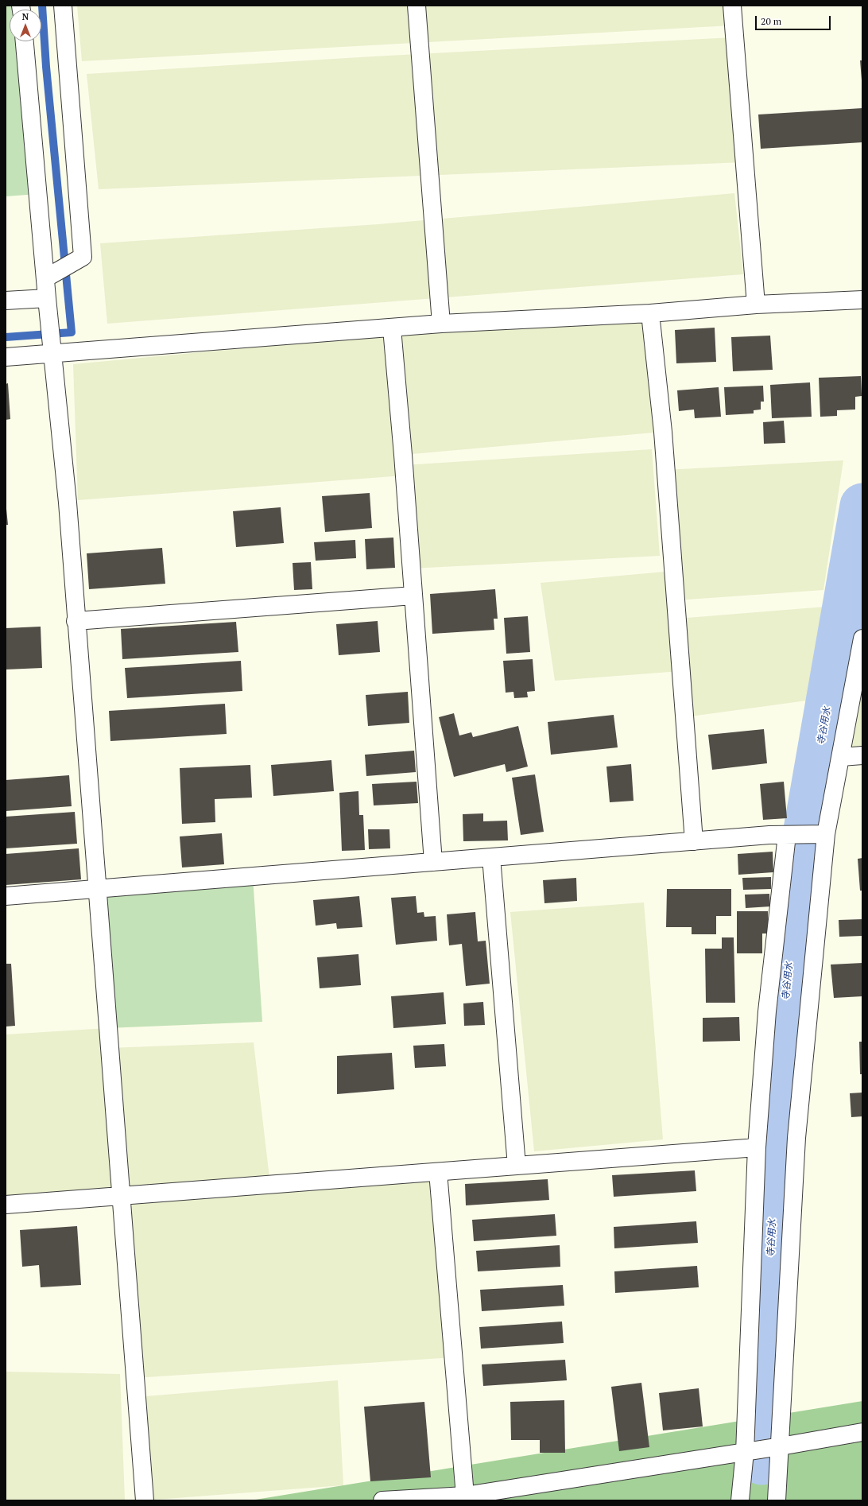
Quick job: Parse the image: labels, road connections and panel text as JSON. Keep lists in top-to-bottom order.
{
  "water": ["寺谷用水"],
  "scale_bar": "20 m",
  "north": "top"
}
